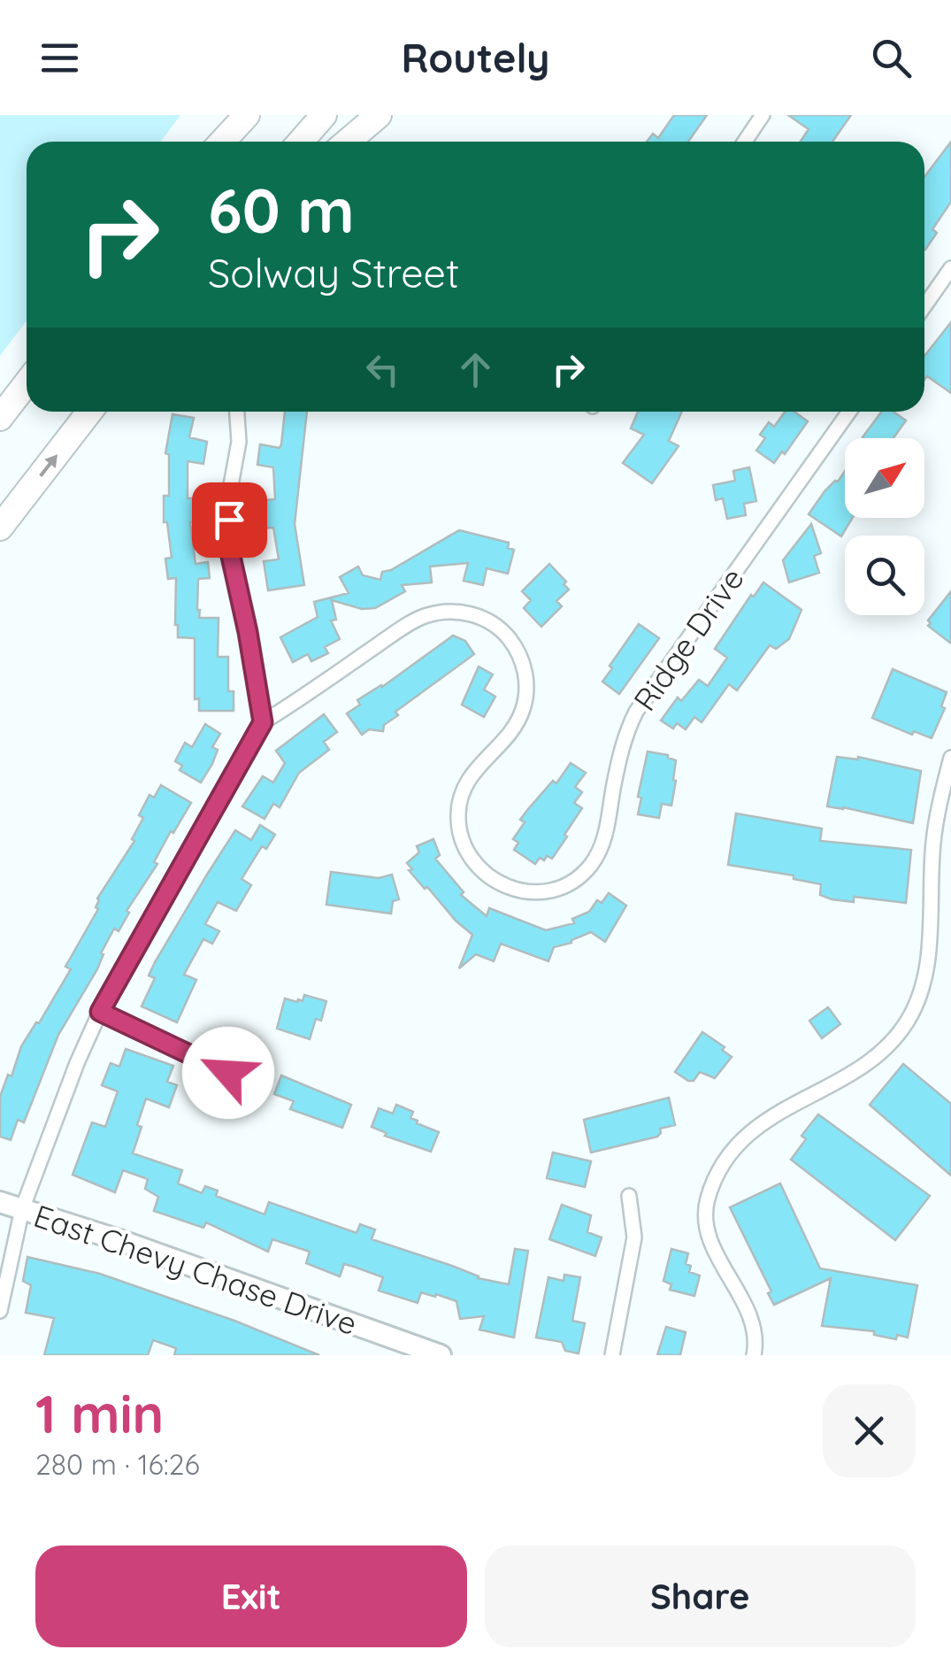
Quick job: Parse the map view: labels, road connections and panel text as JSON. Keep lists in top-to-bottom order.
{
  "streets": {
    "main road": ["East Chevy Chase Drive"],
    "street": ["Ridge Drive"]
  },
  "north": "top right",
  "page": {
    "header": "Routely",
    "turn": ["60 m", "Solway Street"],
    "heading": ["1 min", "280 m · 16:26"],
    "buttons": ["Exit", "Share"]
  }
}
